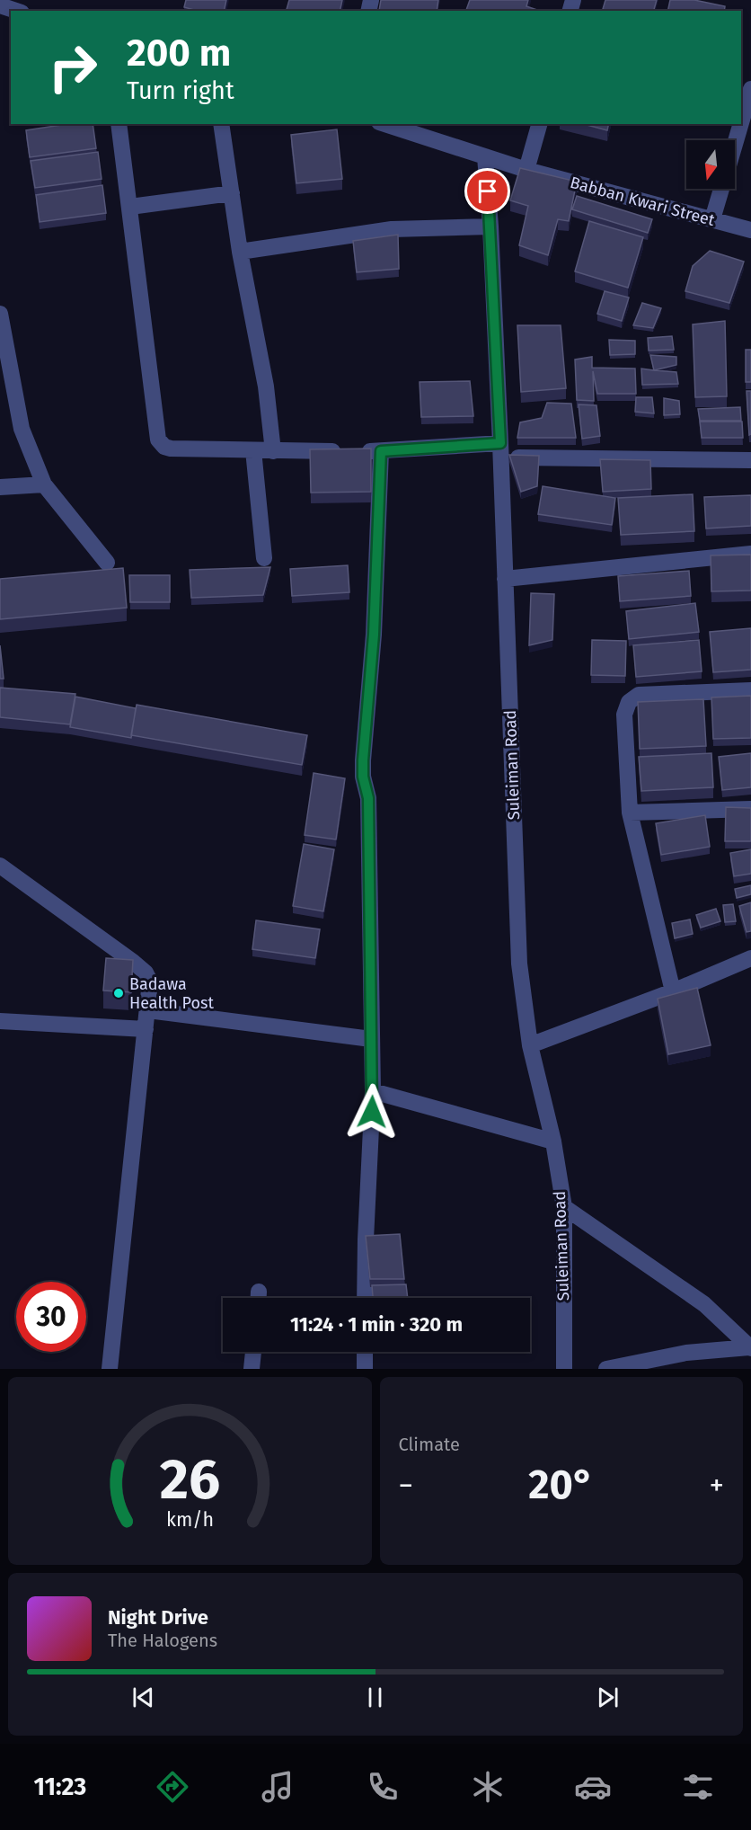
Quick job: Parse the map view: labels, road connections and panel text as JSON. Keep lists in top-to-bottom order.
{
  "streets": {
    "street": ["Babban Kwari Street", "Suleiman Road"]
  },
  "crossings": [
    ["Babban Kwari Street", "Suleiman Road"]
  ],
  "places": ["Badawa Health Post"],
  "north": "bottom",
  "page": {
    "turn": ["200 m", "Turn right"],
    "limit": "30",
    "trip": "11:24 · 1 min · 320 m",
    "tile": "Climate",
    "heat": ["−", "20°", "+"],
    "song": ["Night Drive", "The Halogens"],
    "tabs": "11:23",
    "gauge": ["26", "km/h"]
  }
}
